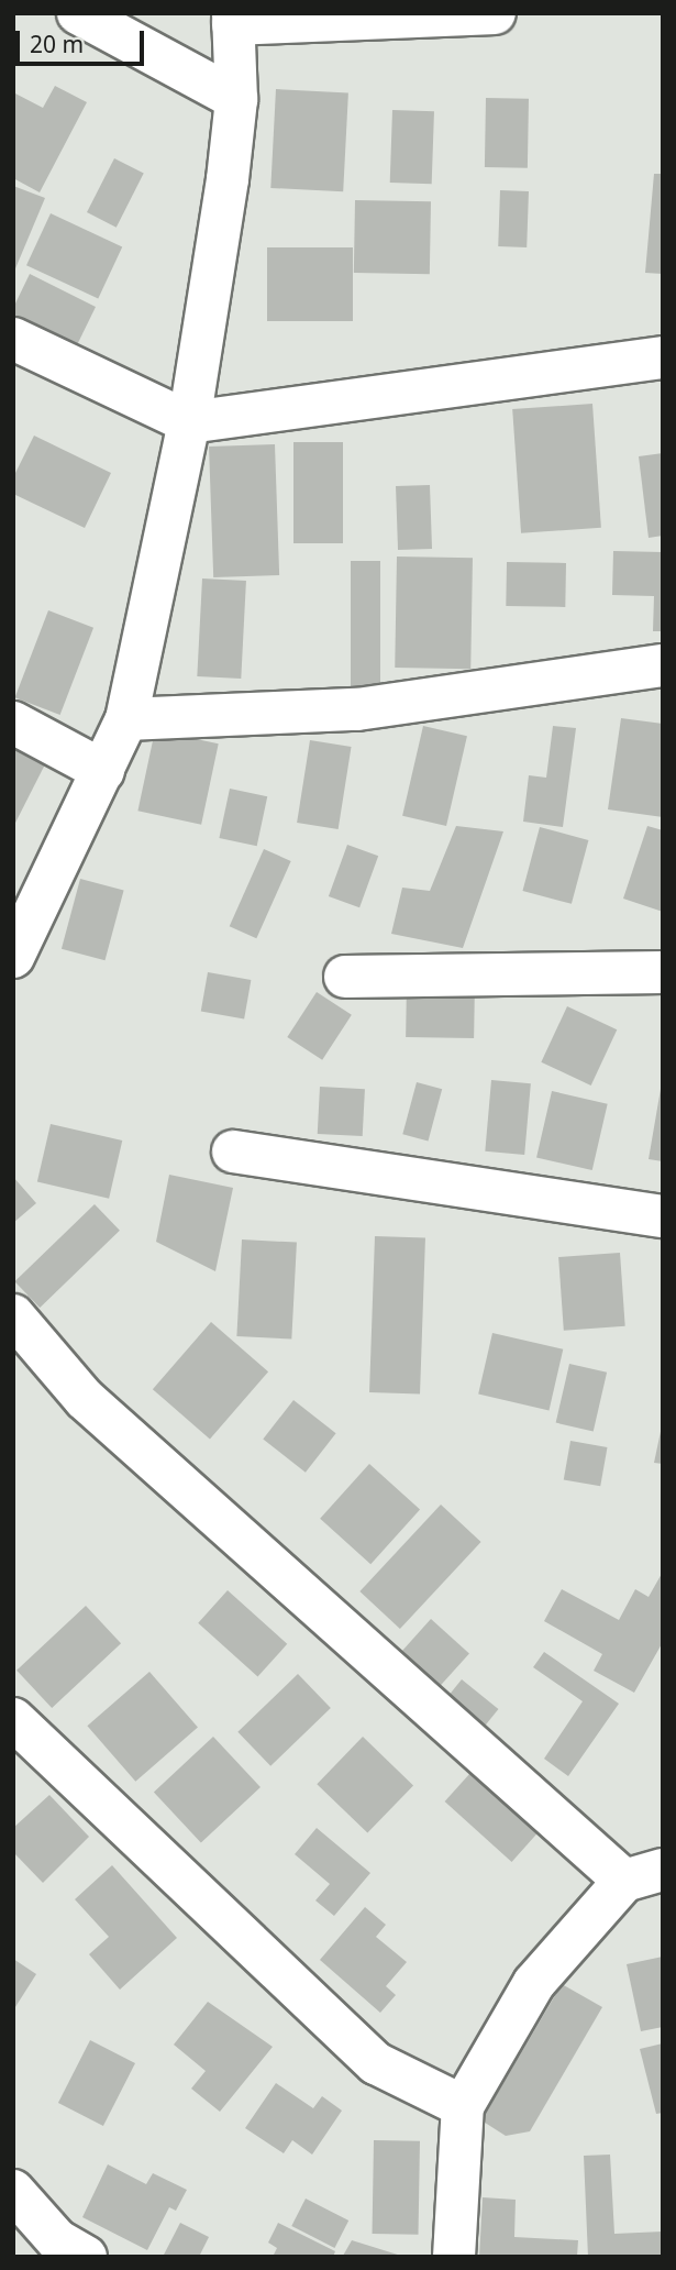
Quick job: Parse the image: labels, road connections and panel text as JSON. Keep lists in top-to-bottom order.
{
  "scale_bar": "20 m"
}
